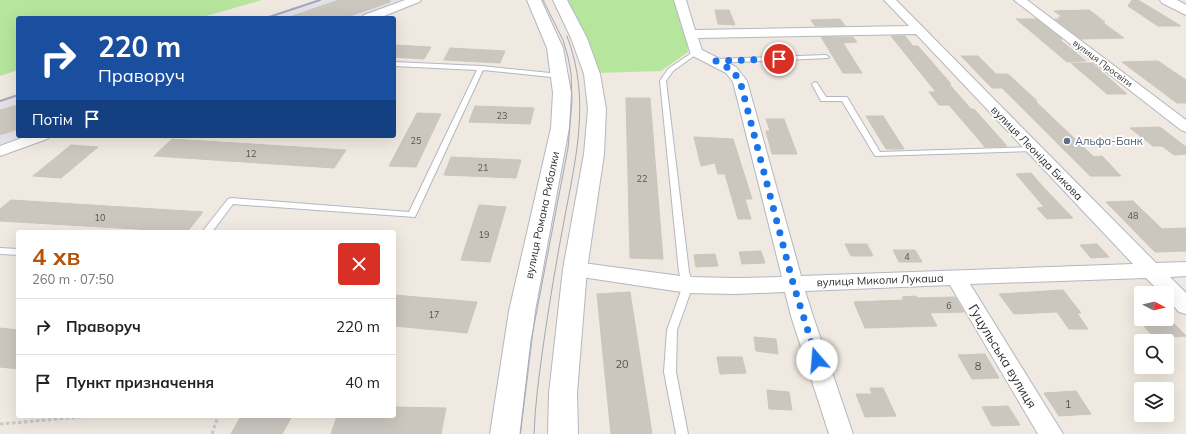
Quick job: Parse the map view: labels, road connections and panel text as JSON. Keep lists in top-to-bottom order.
{
  "streets": {
    "main road": ["вулиця Романа Рибалки"],
    "street": [
      "вулиця Просвіти",
      "вулиця Леоніда Бикова",
      "вулиця Миколи Лукаша",
      "Гуцульська вулиця"
    ]
  },
  "crossings": [
    ["вулиця Леоніда Бикова", "вулиця Миколи Лукаша"],
    ["вулиця Миколи Лукаша", "Гуцульська вулиця"]
  ],
  "places": ["Альфа-Банк"],
  "house_numbers": [
    "23",
    "25",
    "12",
    "21",
    "22",
    "48",
    "10",
    "19",
    "4",
    "6",
    "17",
    "20",
    "8",
    "1"
  ],
  "north": "right",
  "page": {
    "turn": ["220 m", "Праворуч"],
    "then": "Потім",
    "heading": ["4 хв", "260 m · 07:50"],
    "list": [
      {
        "name": "Праворуч",
        "value": "220 m"
      },
      {
        "name": "Пункт призначення",
        "value": "40 m"
      }
    ]
  }
}
